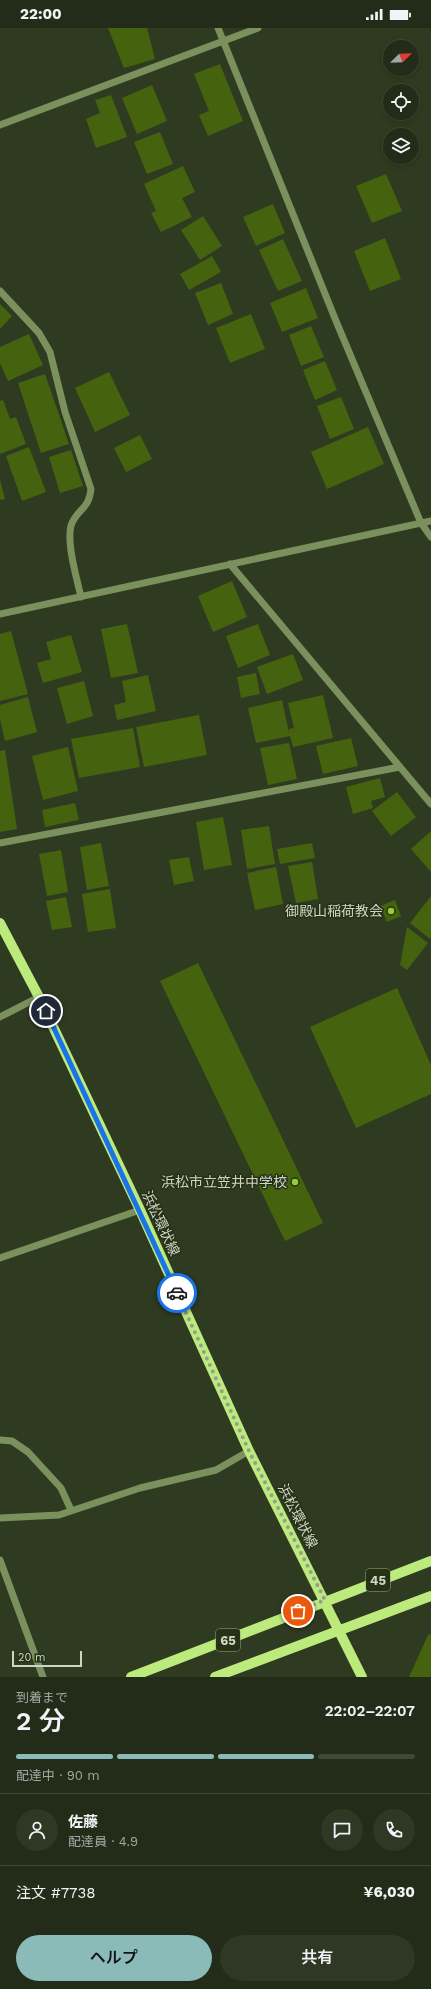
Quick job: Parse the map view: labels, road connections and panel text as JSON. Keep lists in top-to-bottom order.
{
  "streets": {
    "main road": ["浜松環状線", "45", "65"]
  },
  "crossings": [
    ["浜松環状線", "45"],
    ["浜松環状線", "65"],
    ["45", "65"]
  ],
  "places": ["御殿山稲荷教会", "浜松市立笠井中学校"],
  "scale_bar": "20 m",
  "north": "top right",
  "page": {
    "status": "22:00",
    "scale": "20 m",
    "heading": ["2 分", "到着まで", "22:02–22:07"],
    "panel": [
      "佐藤",
      "配達員 · 4.9",
      "注文 #7738",
      "¥6,030"
    ],
    "bar": "配達中 · 90 m",
    "buttons": ["ヘルプ", "共有"]
  }
}
